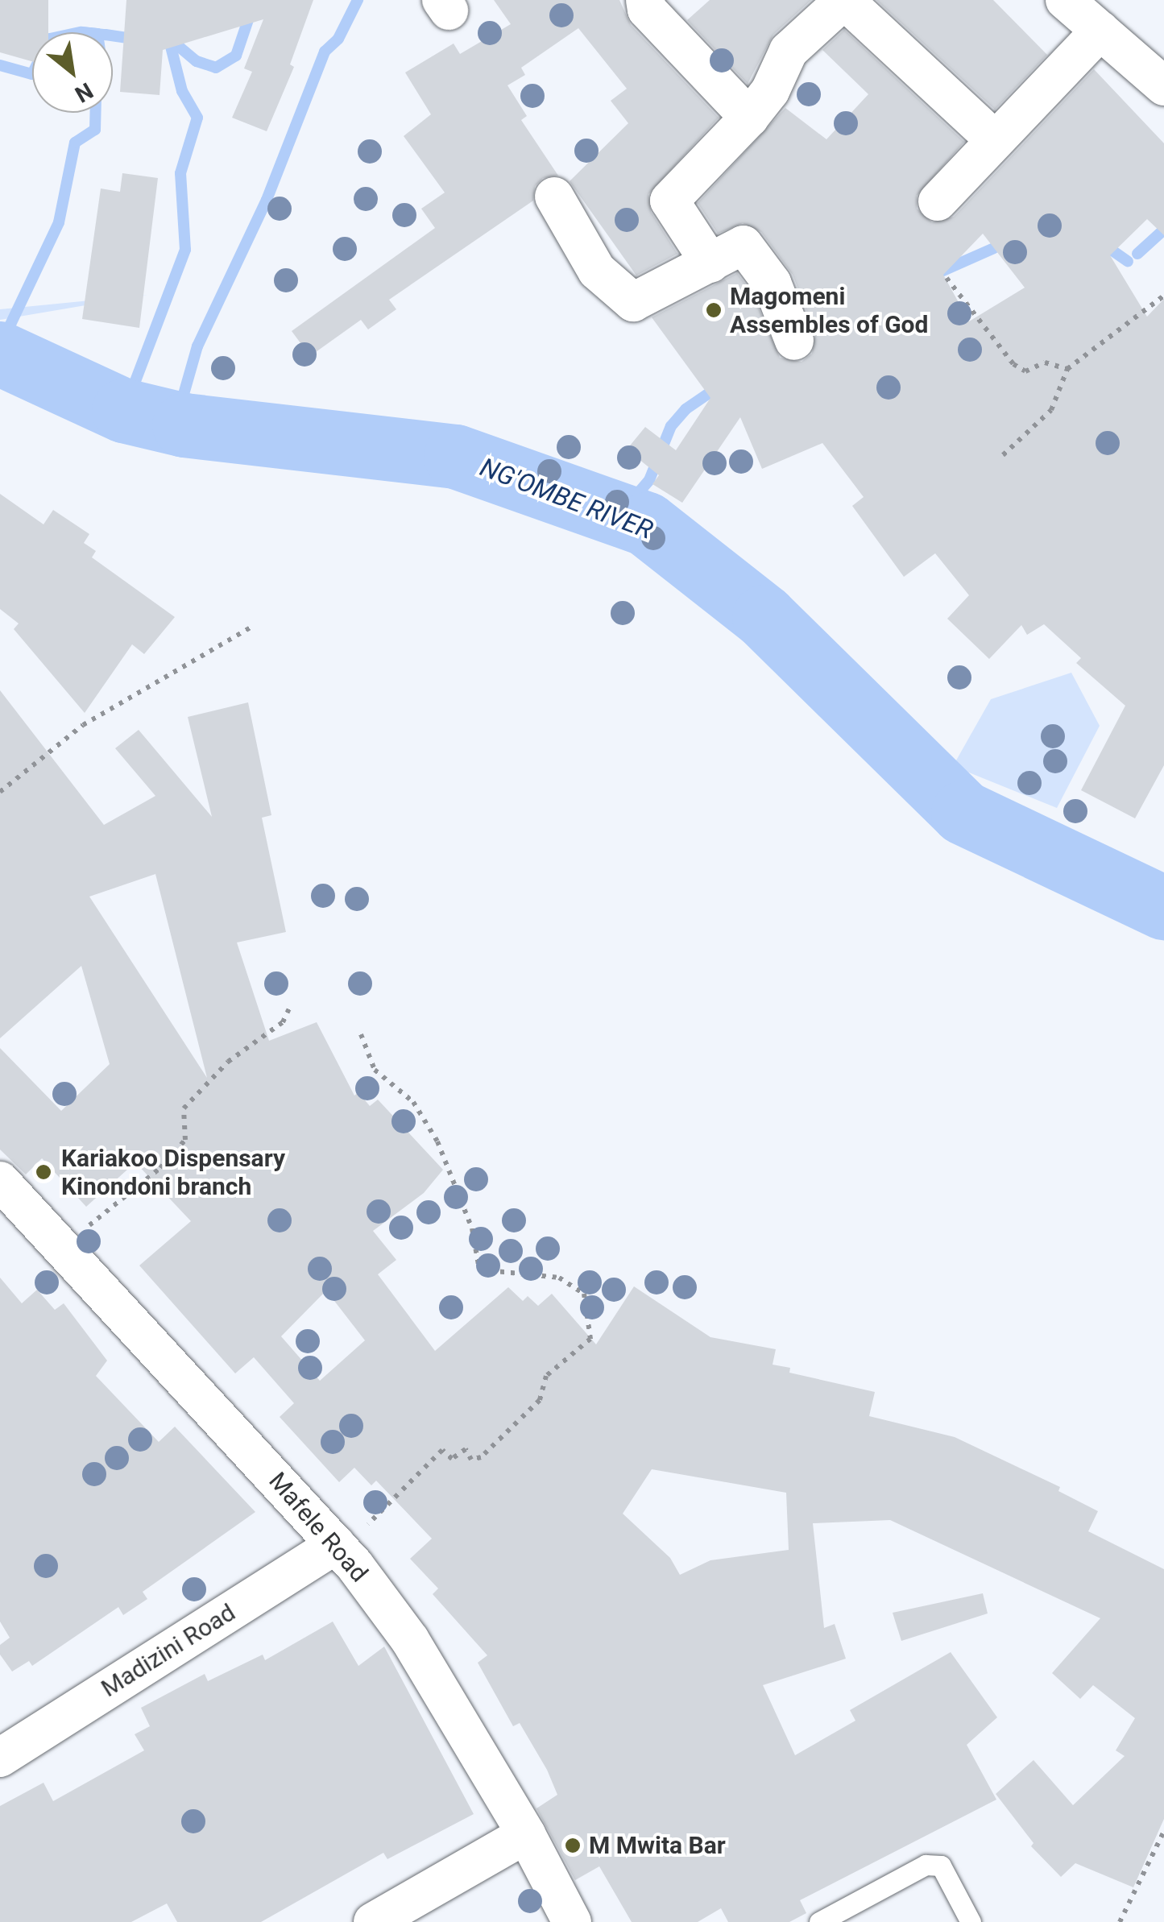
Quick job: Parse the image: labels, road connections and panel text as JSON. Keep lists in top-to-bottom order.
{
  "streets": {
    "street": ["Mafele Road", "Madizini Road"]
  },
  "crossings": [
    ["Mafele Road", "Madizini Road"]
  ],
  "water": ["NG'OMBE RIVER"],
  "places": ["Magomeni Assembles of God", "Kariakoo Dispensary Kinondoni branch", "M Mwita Bar"],
  "north": "bottom right"
}
